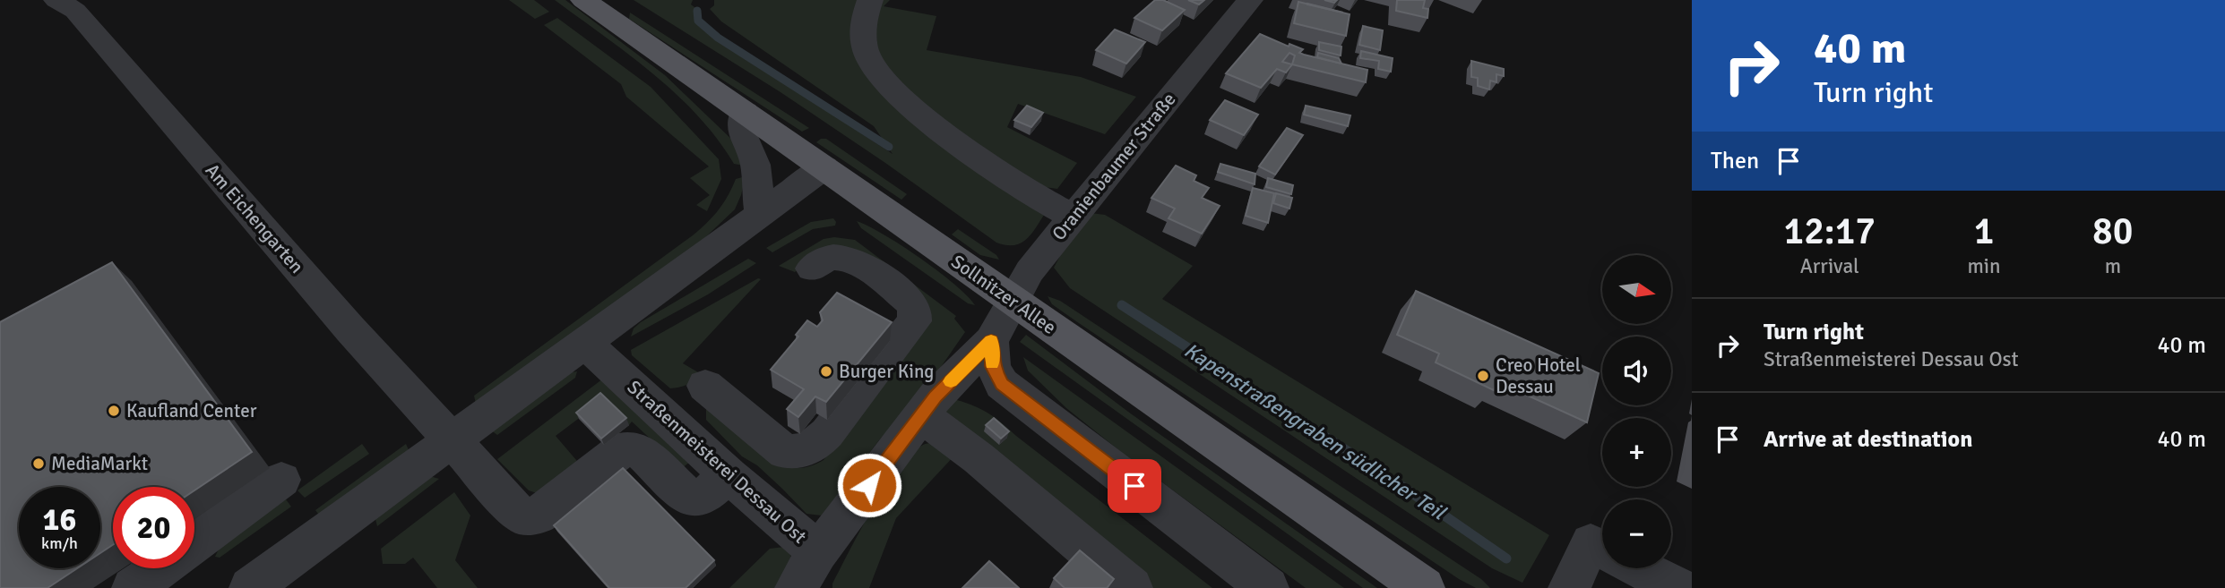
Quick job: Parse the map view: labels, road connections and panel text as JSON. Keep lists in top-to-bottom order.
{
  "streets": {
    "main road": ["Sollnitzer Allee"],
    "street": ["Oranienbaumer Straße", "Am Eichengarten", "Straßenmeisterei Dessau Ost"]
  },
  "crossings": [
    ["Oranienbaumer Straße", "Sollnitzer Allee"],
    ["Am Eichengarten", "Straßenmeisterei Dessau Ost"]
  ],
  "water": ["Kapenstraßengraben südlicher Teil"],
  "places": [
    "Burger King",
    "Creo Hotel Dessau",
    "Kaufland Center",
    "MediaMarkt"
  ],
  "north": "right",
  "page": {
    "turn": ["40 m", "Turn right"],
    "then": "Then",
    "eta": [
      "12:17",
      "Arrival",
      "1",
      "min",
      "80",
      "m"
    ],
    "map_buttons": ["+", "−"],
    "list": [
      {
        "name": "Turn right",
        "note": "Straßenmeisterei Dessau Ost",
        "value": "40 m"
      },
      {
        "name": "Arrive at destination",
        "value": "40 m"
      }
    ],
    "speed": "16 km/h",
    "limit": "20"
  }
}
